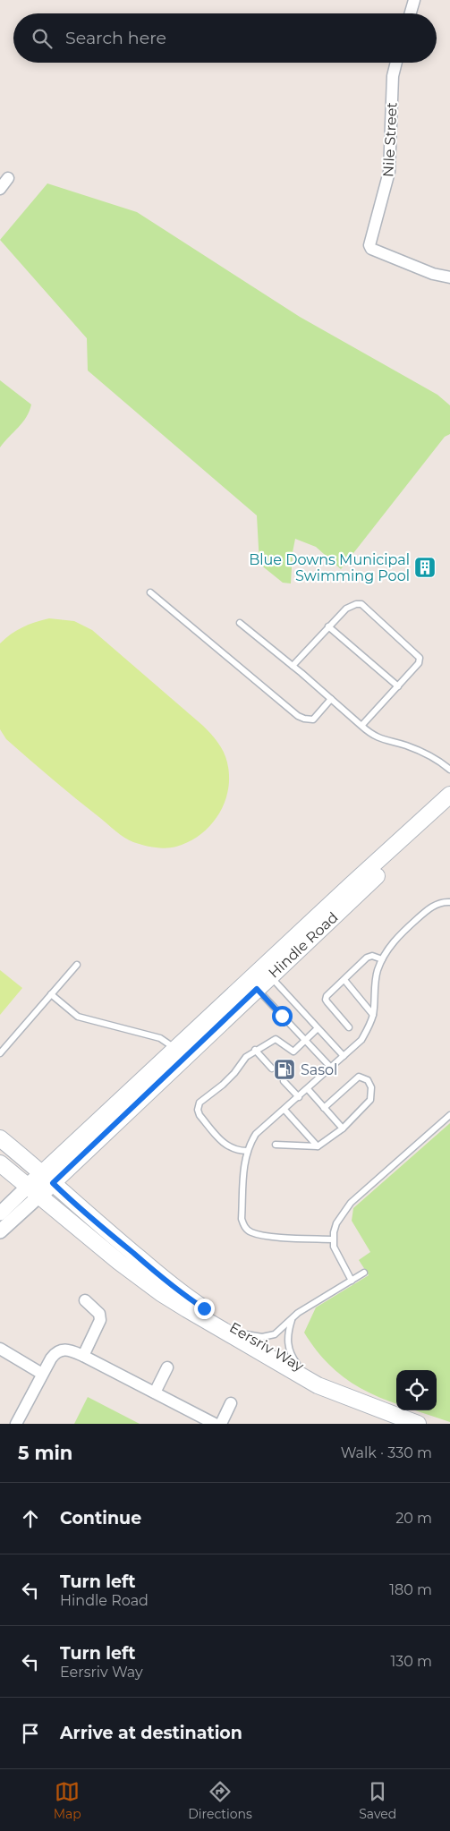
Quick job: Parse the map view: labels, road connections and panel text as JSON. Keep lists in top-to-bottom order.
{
  "streets": {
    "main road": ["Hindle Road", "Eersriv Way"],
    "street": ["Nile Street"]
  },
  "crossings": [
    ["Hindle Road", "Eersriv Way"]
  ],
  "places": {
    "building": ["Blue Downs Municipal Swimming Pool"],
    "fuel station": ["Sasol"]
  },
  "page": {
    "search": "Search here",
    "heading": ["5 min", "Walk · 330 m"],
    "list": [
      ["Continue", "20 m"],
      ["Turn left", "Hindle Road", "180 m"],
      ["Turn left", "Eersriv Way", "130 m"],
      "Arrive at destination"
    ],
    "nav": ["Map", "Directions", "Saved"]
  }
}
